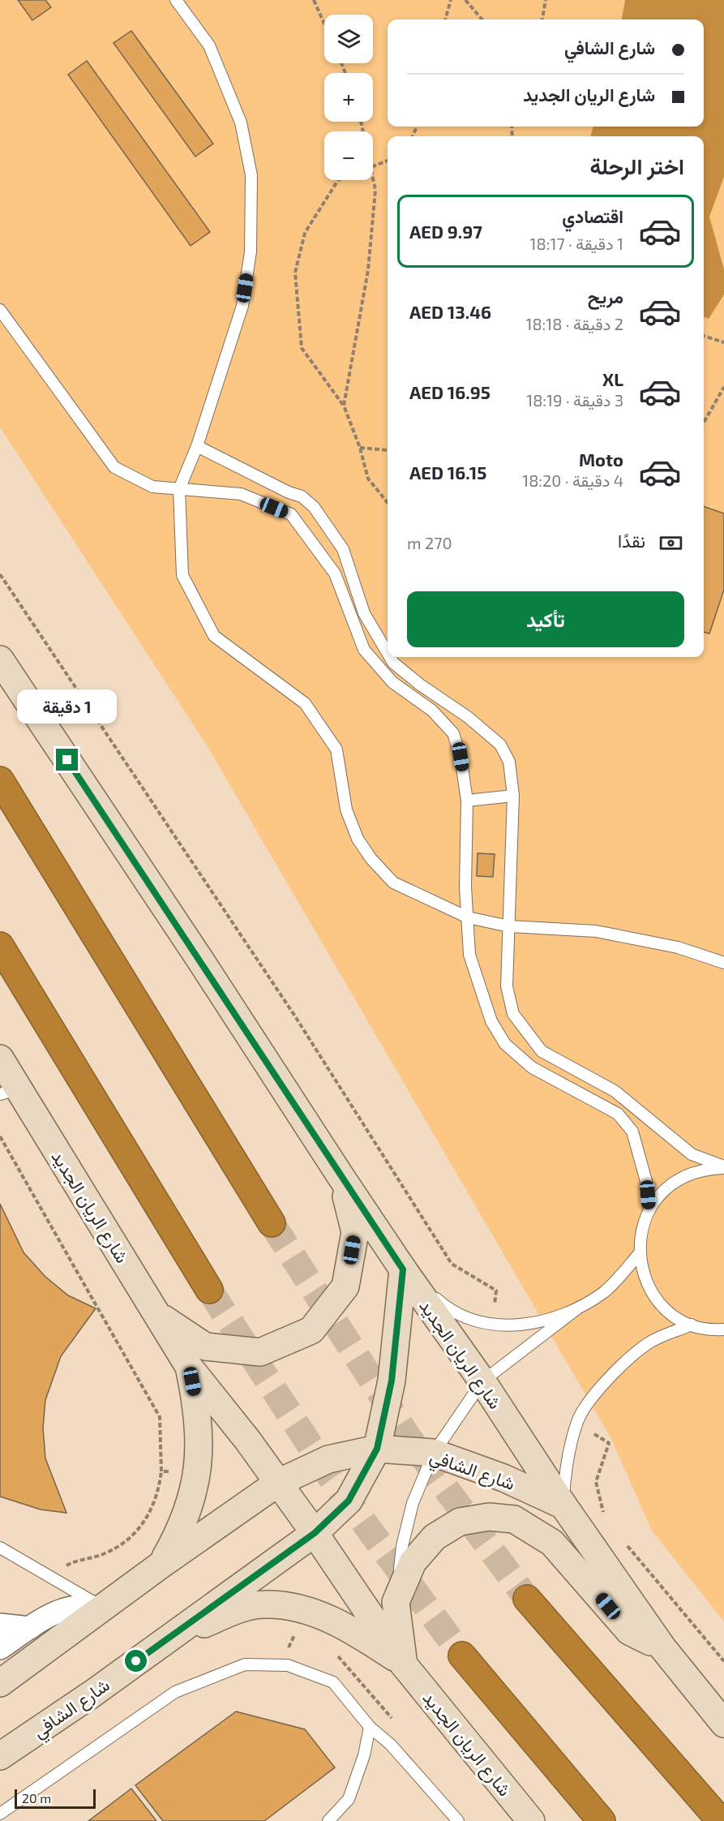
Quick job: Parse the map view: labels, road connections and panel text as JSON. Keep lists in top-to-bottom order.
{
  "streets": {
    "main road": ["شارع الريان الجديد", "شارع الشافي"]
  },
  "crossings": [
    ["شارع الريان الجديد", "شارع الشافي"]
  ],
  "scale_bar": "20 m",
  "page": {
    "map_buttons": ["+", "−"],
    "banner": ["شارع الشافي", "شارع الريان الجديد"],
    "heading": "اختر الرحلة",
    "list": [
      {
        "name": "اقتصادي",
        "note": "1 دقيقة · 18:17",
        "value": "AED 9.97"
      },
      {
        "name": "مريح",
        "note": "2 دقيقة · 18:18",
        "value": "AED 13.46"
      },
      {
        "name": "XL",
        "note": "3 دقيقة · 18:19",
        "value": "AED 16.95"
      },
      {
        "name": "Moto",
        "note": "4 دقيقة · 18:20",
        "value": "AED 16.15"
      }
    ],
    "pay": ["نقدًا", "270 m"],
    "buttons": "تأكيد",
    "bubble": "1 دقيقة",
    "scale": "20 m"
  }
}
